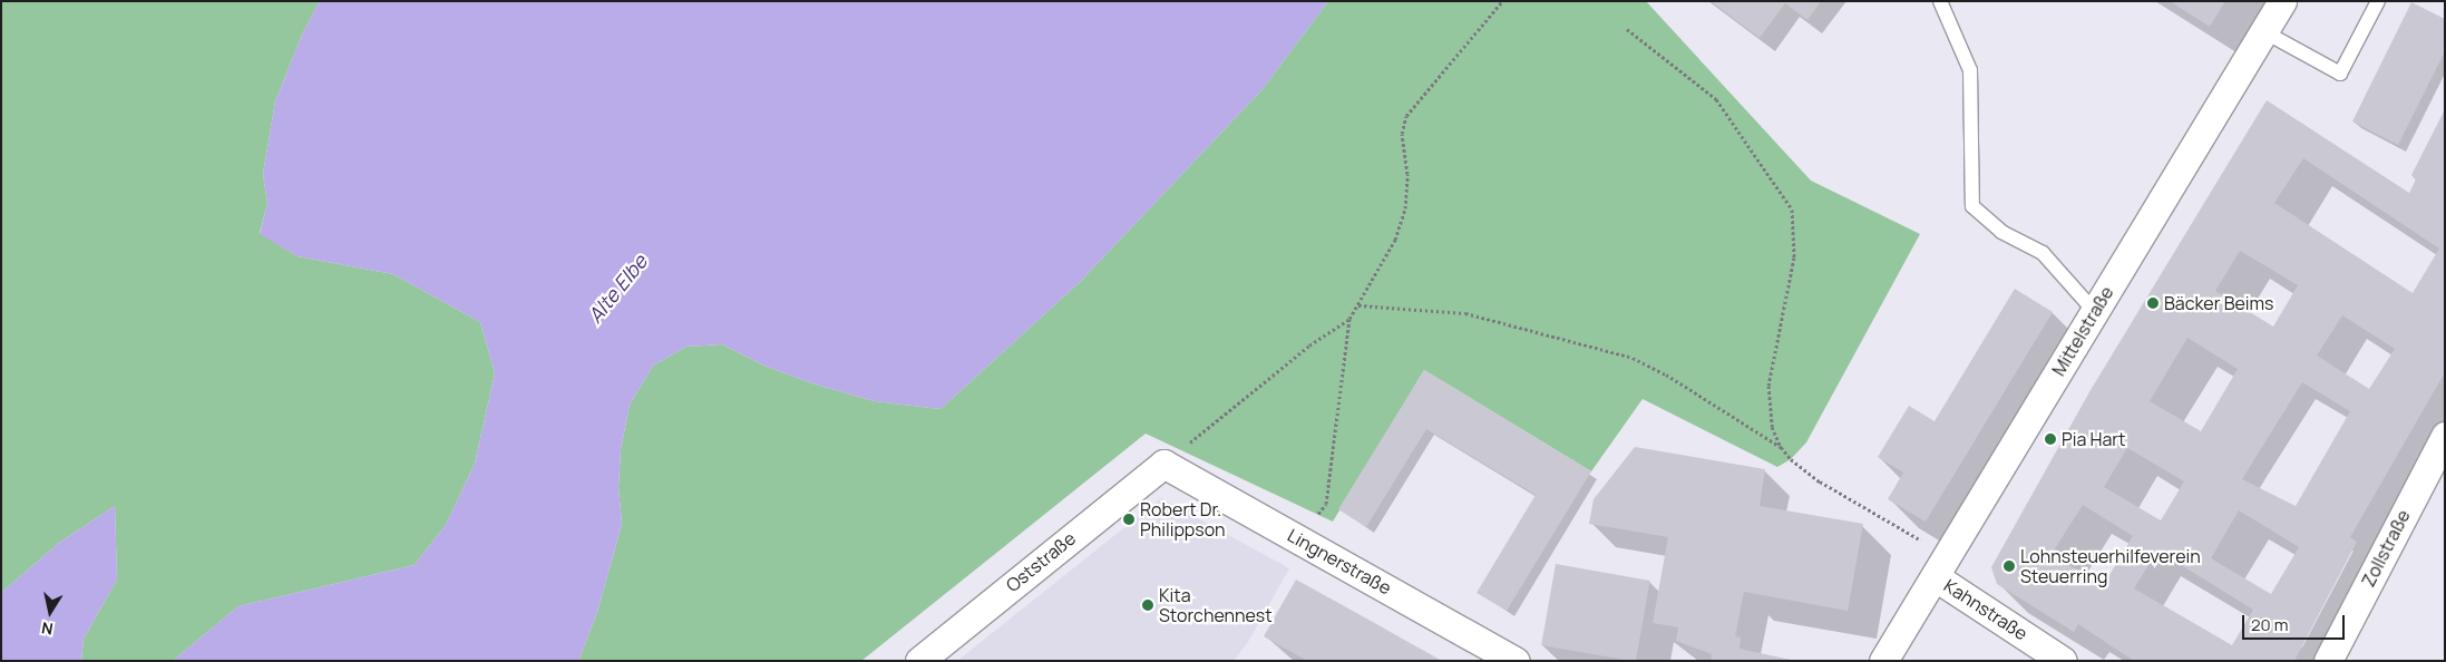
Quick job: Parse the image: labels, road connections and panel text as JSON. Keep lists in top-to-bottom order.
{
  "streets": {
    "street": [
      "Mittelstraße",
      "Zollstraße",
      "Oststraße",
      "Lingnerstraße",
      "Kahnstraße"
    ]
  },
  "crossings": [
    ["Mittelstraße", "Kahnstraße"],
    ["Oststraße", "Lingnerstraße"]
  ],
  "water": ["Alte Elbe"],
  "places": [
    "Bäcker Beims",
    "Pia Hart",
    "Robert Dr. Philippson",
    "Lohnsteuerhilfeverein Steuerring",
    "Kita Storchennest"
  ],
  "scale_bar": "20 m",
  "north": "bottom"
}
